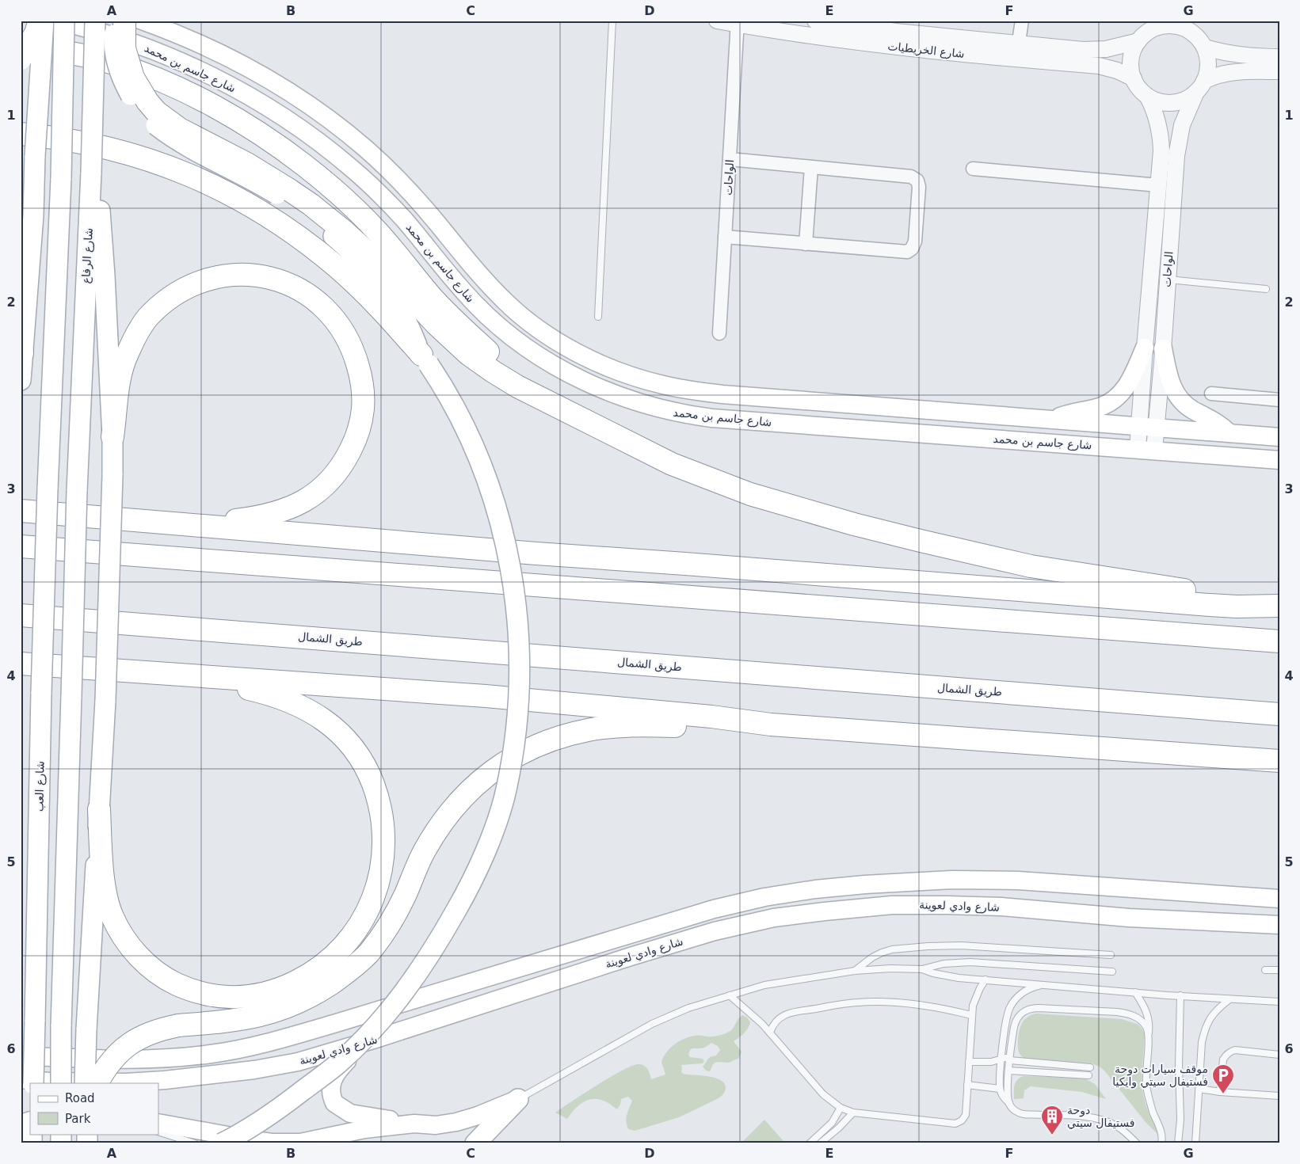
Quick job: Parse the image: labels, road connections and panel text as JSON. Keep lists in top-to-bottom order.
{
  "streets": {
    "highway": ["طريق الشمال"],
    "main road": [
      "شارع جاسم بن محمد",
      "شارع الرفاع",
      "شارع العب",
      "شارع وادي لعوينة"
    ],
    "street": ["شارع الخريطيات", "الواحات"]
  },
  "crossings": [
    ["شارع الخريطيات", "الواحات"],
    ["شارع جاسم بن محمد", "الواحات"]
  ],
  "places": {
    "parking": ["موقف سيارات دوحة فستيفال سيتي وايكيا"],
    "building": ["دوحة فستيفال سيتي"]
  },
  "legend": ["Road", "Park"],
  "grid": {
    "columns": [
      "A",
      "B",
      "C",
      "D",
      "E",
      "F",
      "G"
    ],
    "rows": [
      "1",
      "2",
      "3",
      "4",
      "5",
      "6"
    ]
  }
}
